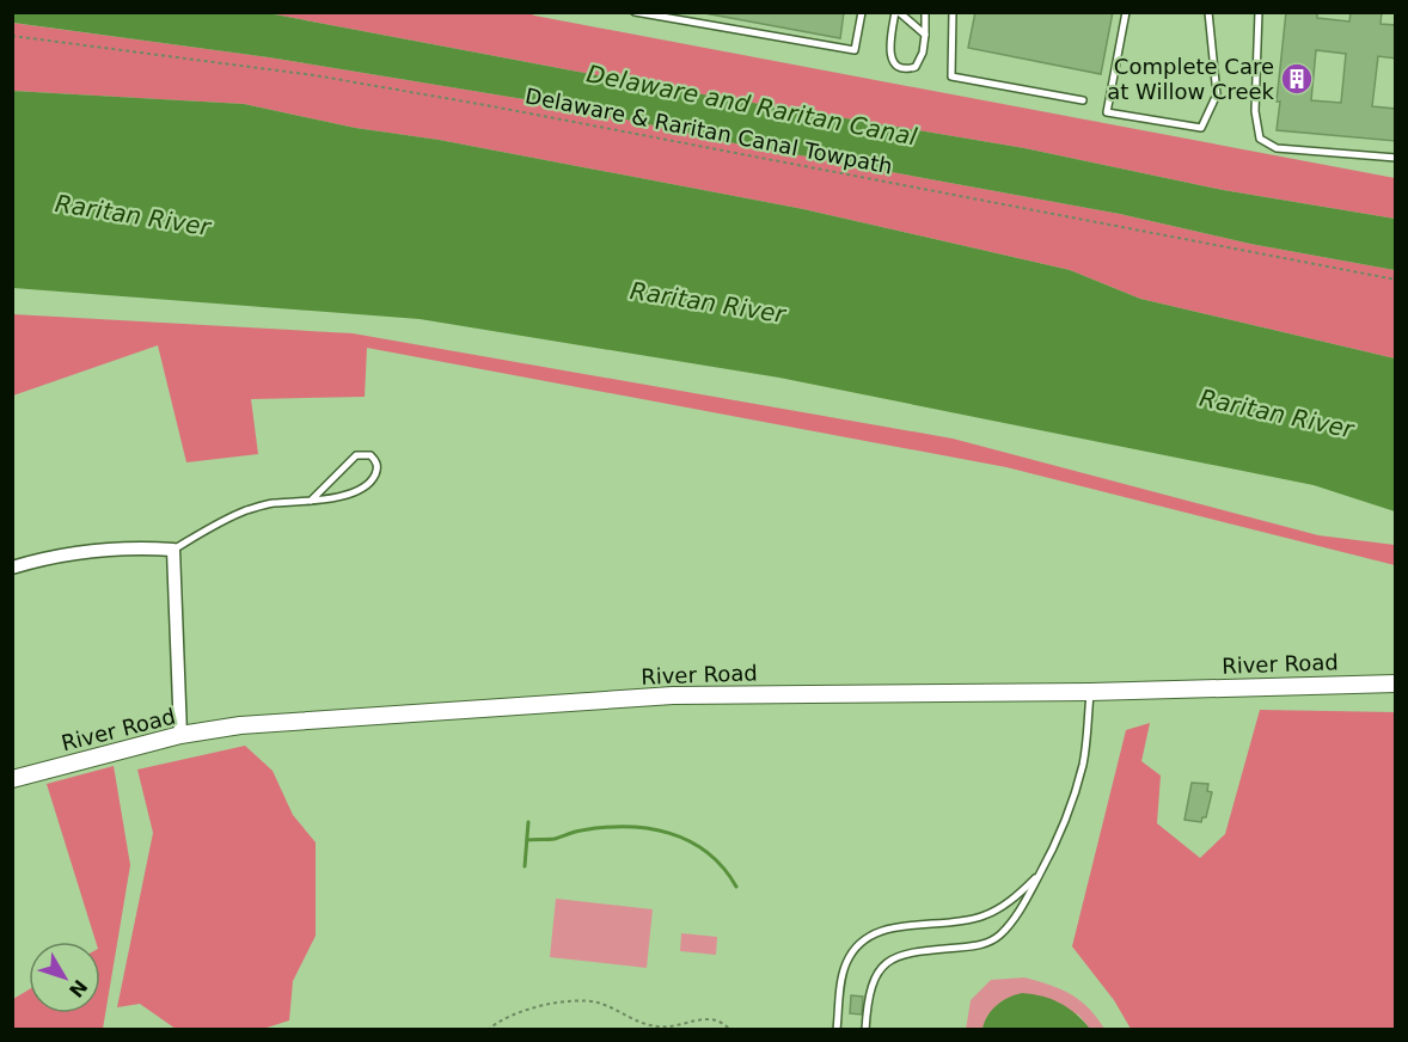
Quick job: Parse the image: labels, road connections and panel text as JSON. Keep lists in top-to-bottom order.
{
  "streets": {
    "main road": ["River Road"],
    "path": ["Delaware & Raritan Canal Towpath"]
  },
  "water": ["Delaware and Raritan Canal", "Raritan River"],
  "places": {
    "building": ["Complete Care at Willow Creek"]
  },
  "north": "bottom right"
}
